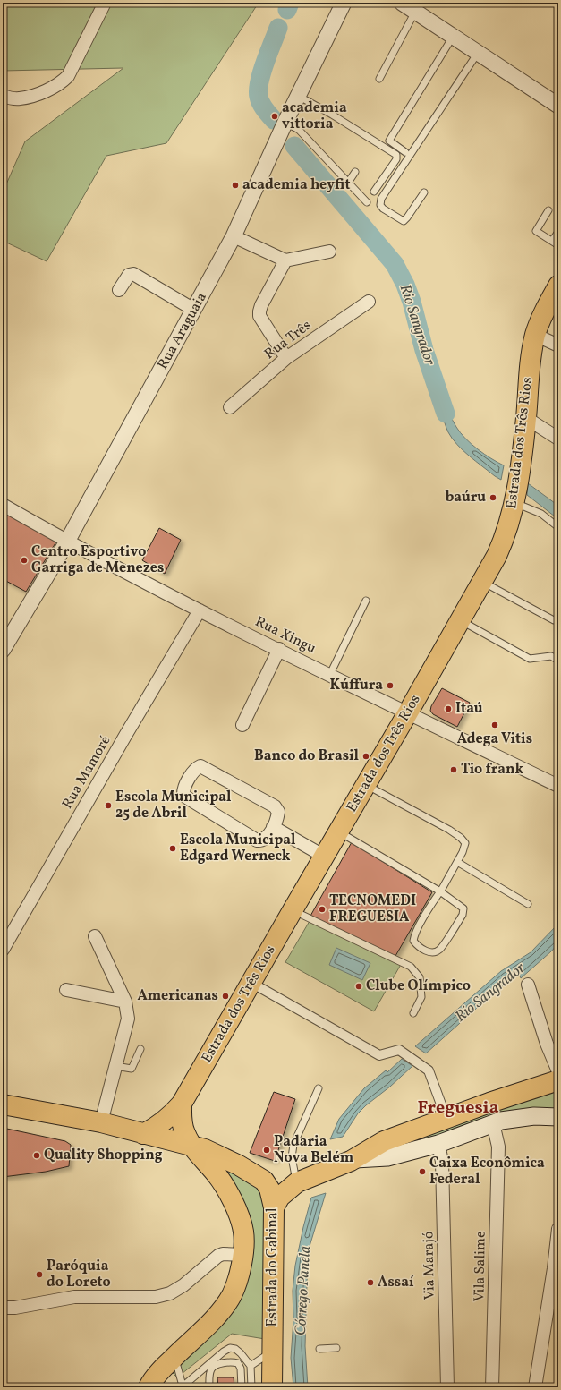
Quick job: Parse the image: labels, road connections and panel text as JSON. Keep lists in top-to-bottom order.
{
  "streets": {
    "main road": ["Estrada dos Três Rios", "Estrada do Gabinal"],
    "street": [
      "Rua Araguaia",
      "Rua Três",
      "Rua Xingu",
      "Rua Mamoré",
      "Via Marajó",
      "Vila Salime"
    ]
  },
  "crossings": [
    ["Rua Araguaia", "Rua Xingu"],
    ["Estrada dos Três Rios", "Rua Xingu"],
    ["Rua Xingu", "Rua Mamoré"]
  ],
  "districts": ["Freguesia"],
  "water": ["Rio Sangrador", "Córrego Panela"],
  "places": [
    "academia vittoria",
    "academia heyfit",
    "baúru",
    "Centro Esportivo Garriga de Menezes",
    "Kúffura",
    "Itaú",
    "Adega Vitis",
    "Banco do Brasil",
    "Tio frank",
    "Escola Municipal 25 de Abril",
    "Escola Municipal Edgard Werneck",
    "TECNOMEDI FREGUESIA",
    "Clube Olímpico",
    "Americanas",
    "Padaria Nova Belém",
    "Quality Shopping",
    "Caixa Econômica Federal",
    "Paróquia do Loreto",
    "Assaí"
  ]
}
